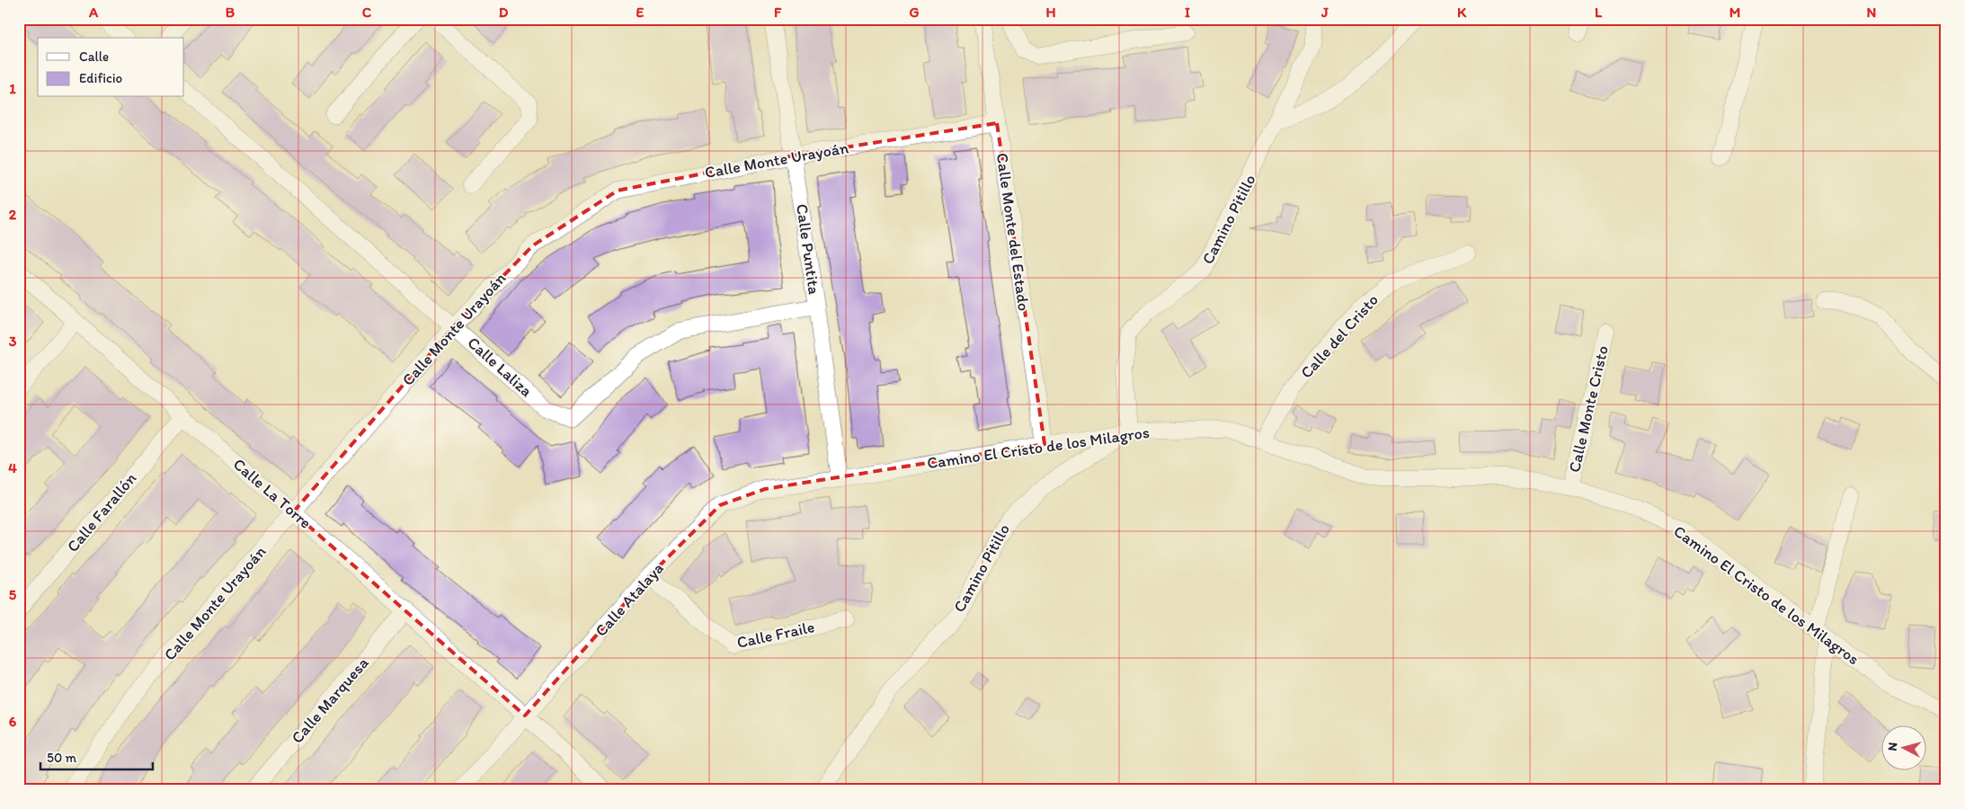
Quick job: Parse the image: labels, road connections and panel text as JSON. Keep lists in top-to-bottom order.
{
  "streets": {
    "street": [
      "Calle Monte Urayoán",
      "Camino Pitillo",
      "Calle Monte del Estado",
      "Calle Puntita",
      "Calle del Cristo",
      "Calle Laliza",
      "Calle Monte Cristo",
      "Camino El Cristo de los Milagros",
      "Calle La Torre",
      "Calle Farallón",
      "Calle Atalaya",
      "Calle Fraile",
      "Calle Marquesa"
    ]
  },
  "crossings": [
    ["Calle Monte Urayoán", "Calle Monte del Estado"],
    ["Calle Monte Urayoán", "Calle Puntita"],
    ["Calle Monte Urayoán", "Calle Laliza"],
    ["Calle Monte Urayoán", "Calle La Torre"],
    ["Camino Pitillo", "Camino El Cristo de los Milagros"],
    ["Calle Monte del Estado", "Camino El Cristo de los Milagros"],
    ["Calle Puntita", "Calle Laliza"],
    ["Calle Puntita", "Camino El Cristo de los Milagros"],
    ["Calle Puntita", "Calle Atalaya"],
    ["Calle del Cristo", "Camino El Cristo de los Milagros"],
    ["Calle Monte Cristo", "Camino El Cristo de los Milagros"],
    ["Camino El Cristo de los Milagros", "Calle Atalaya"],
    ["Calle La Torre", "Calle Farallón"],
    ["Calle La Torre", "Calle Atalaya"],
    ["Calle La Torre", "Calle Marquesa"],
    ["Calle Atalaya", "Calle Fraile"]
  ],
  "legend": ["Calle", "Edificio"],
  "scale_bar": "50 m",
  "north": "left",
  "grid": {
    "columns": [
      "A",
      "B",
      "C",
      "D",
      "E",
      "F",
      "G",
      "H",
      "I",
      "J",
      "K",
      "L",
      "M",
      "N"
    ],
    "rows": [
      "1",
      "2",
      "3",
      "4",
      "5",
      "6"
    ]
  }
}
